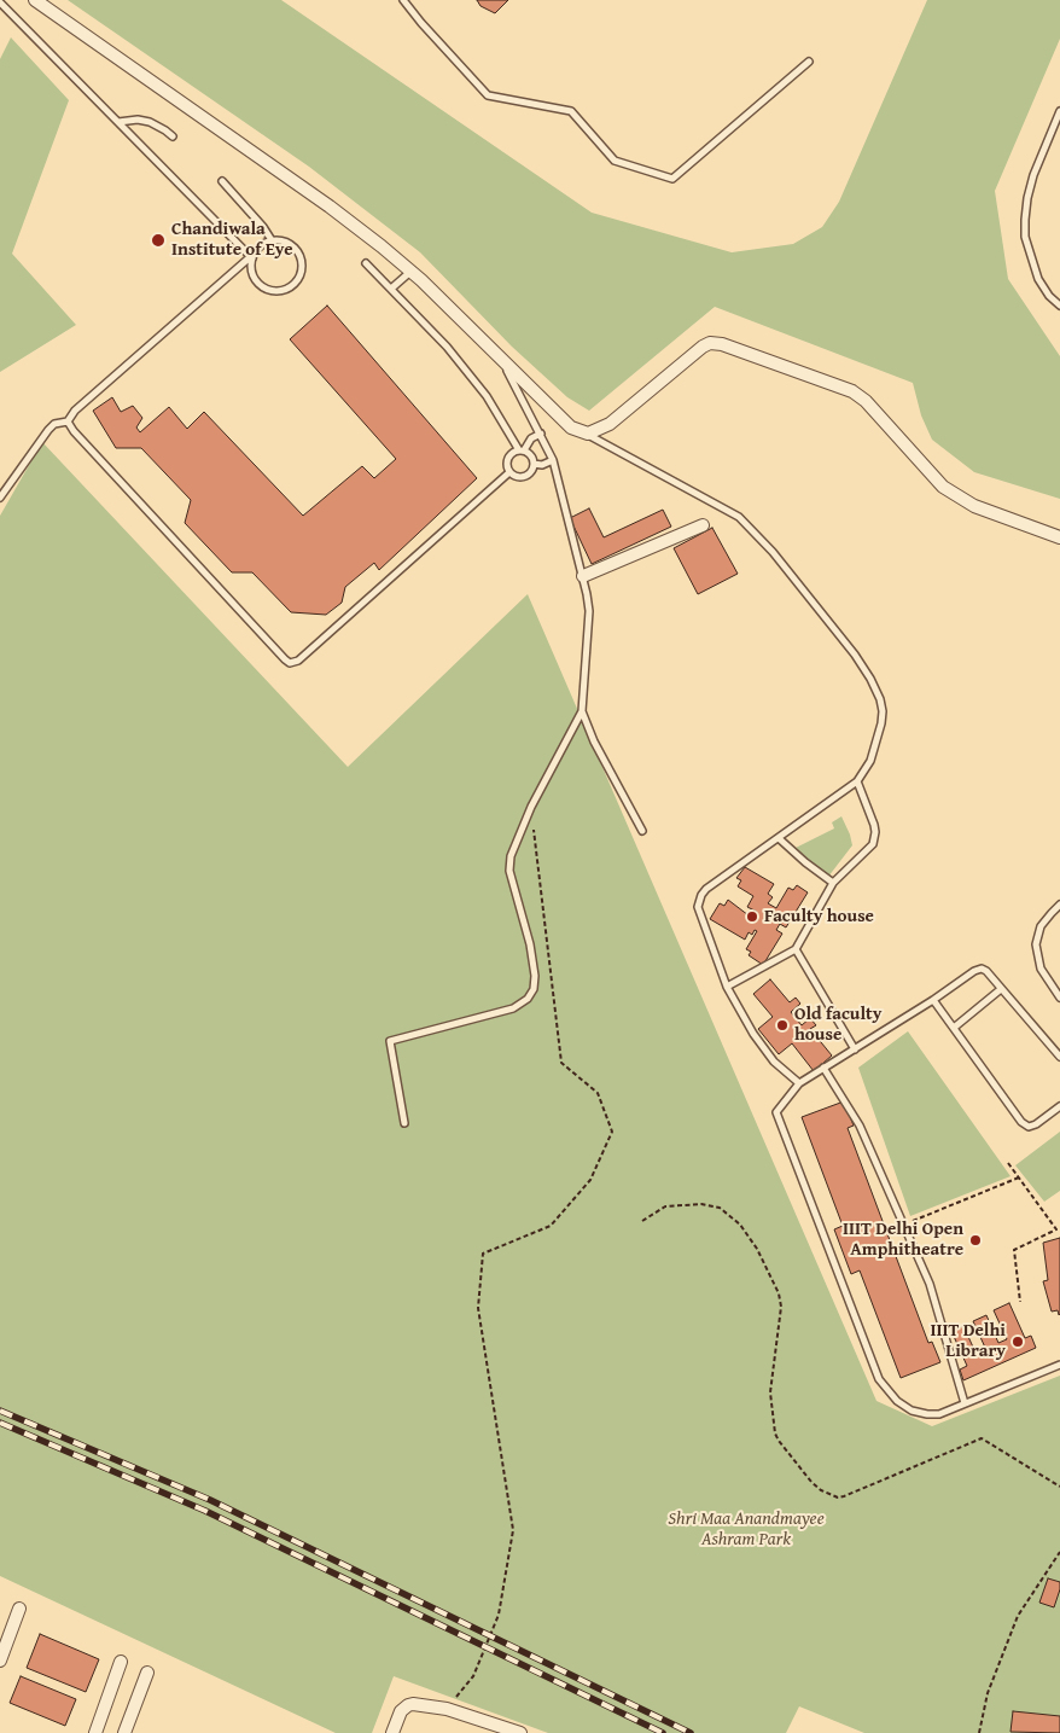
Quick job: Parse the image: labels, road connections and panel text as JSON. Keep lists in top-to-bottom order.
{
  "parks": ["Shri Maa Anandmayee Ashram Park"],
  "places": [
    "Chandiwala Institute of Eye",
    "Faculty house",
    "Old faculty house",
    "IIIT Delhi Open Amphitheatre",
    "IIIT Delhi Library"
  ]
}
